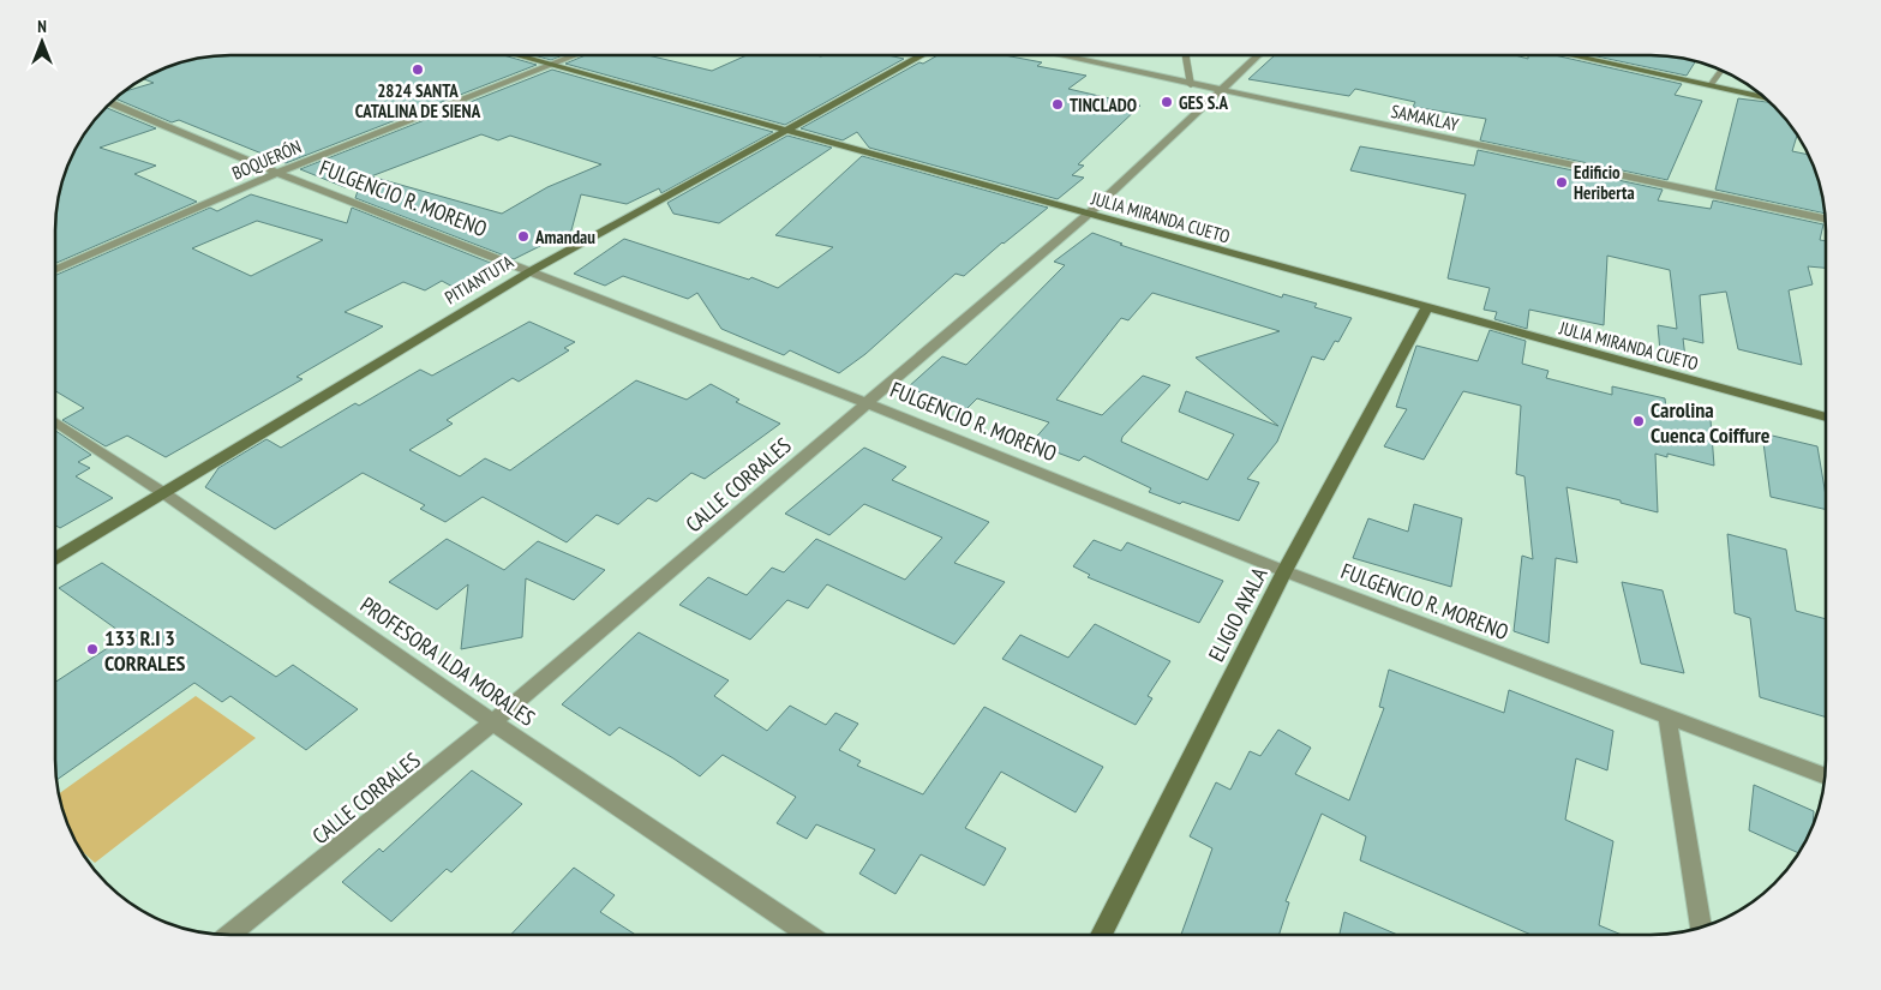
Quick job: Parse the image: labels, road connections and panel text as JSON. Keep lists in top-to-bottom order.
{
  "streets": {
    "street": [
      "SAMAKLAY",
      "BOQUERÓN",
      "FULGENCIO R. MORENO",
      "JULIA MIRANDA CUETO",
      "PITIANTUTA",
      "CALLE CORRALES",
      "ELIGIO AYALA",
      "PROFESORA ILDA MORALES"
    ]
  },
  "crossings": [
    ["SAMAKLAY", "CALLE CORRALES"],
    ["BOQUERÓN", "FULGENCIO R. MORENO"],
    ["BOQUERÓN", "JULIA MIRANDA CUETO"],
    ["FULGENCIO R. MORENO", "PITIANTUTA"],
    ["FULGENCIO R. MORENO", "CALLE CORRALES"],
    ["FULGENCIO R. MORENO", "ELIGIO AYALA"],
    ["JULIA MIRANDA CUETO", "PITIANTUTA"],
    ["JULIA MIRANDA CUETO", "CALLE CORRALES"],
    ["JULIA MIRANDA CUETO", "ELIGIO AYALA"],
    ["PITIANTUTA", "PROFESORA ILDA MORALES"],
    ["CALLE CORRALES", "PROFESORA ILDA MORALES"]
  ],
  "places": [
    "2824 SANTA CATALINA DE SIENA",
    "GES S.A",
    "TINCLADO",
    "Edificio Heriberta",
    "Amandau",
    "Carolina Cuenca Coiffure",
    "133 R.I 3 CORRALES"
  ],
  "north": "top"
}
